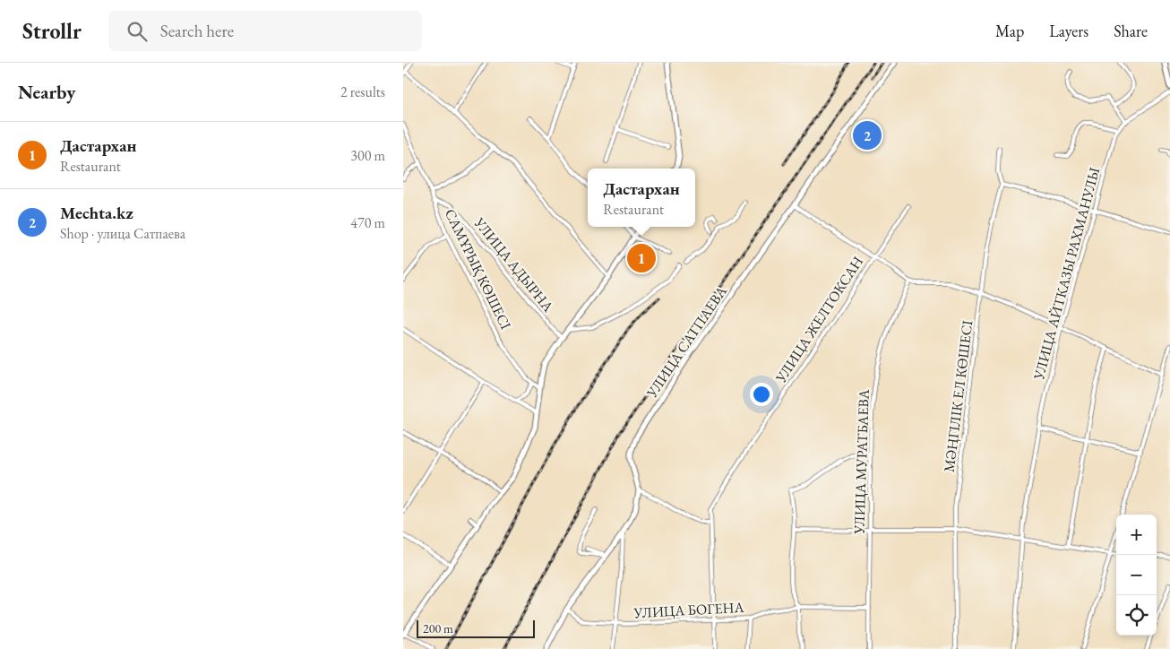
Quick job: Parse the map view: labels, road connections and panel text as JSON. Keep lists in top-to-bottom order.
{
  "streets": {
    "street": [
      "УЛИЦА АДЫРНА",
      "САМҰРЫҚ КӨШЕСІ",
      "УЛИЦА АЙТКАЗЫ РАХМАНУЛЫ",
      "УЛИЦА ЖЕЛТОКСАН",
      "УЛИЦА САТПАЕВА",
      "МӘҢГІЛІК ЕЛ КӨШЕСІ",
      "УЛИЦА МУРАТБАЕВА",
      "УЛИЦА БОГЕНА"
    ]
  },
  "crossings": [
    ["УЛИЦА АДЫРНА", "САМҰРЫҚ КӨШЕСІ"],
    ["УЛИЦА ЖЕЛТОКСАН", "УЛИЦА БОГЕНА"],
    ["УЛИЦА САТПАЕВА", "УЛИЦА БОГЕНА"],
    ["УЛИЦА МУРАТБАЕВА", "УЛИЦА БОГЕНА"]
  ],
  "scale_bar": "200 m",
  "page": {
    "header": "Strollr",
    "search": "Search here",
    "nav": ["Map", "Layers", "Share"],
    "heading": ["Nearby", "2 results"],
    "pins": ["2", "1"],
    "list": [
      {
        "mark": "1",
        "name": "Дастархан",
        "note": "Restaurant",
        "value": "300 m"
      },
      {
        "mark": "2",
        "name": "Mechta.kz",
        "note": "Shop · улица Сатпаева",
        "value": "470 m"
      }
    ],
    "popup": ["Дастархан", "Restaurant"],
    "map_buttons": ["+", "−"],
    "scale": "200 m"
  }
}
